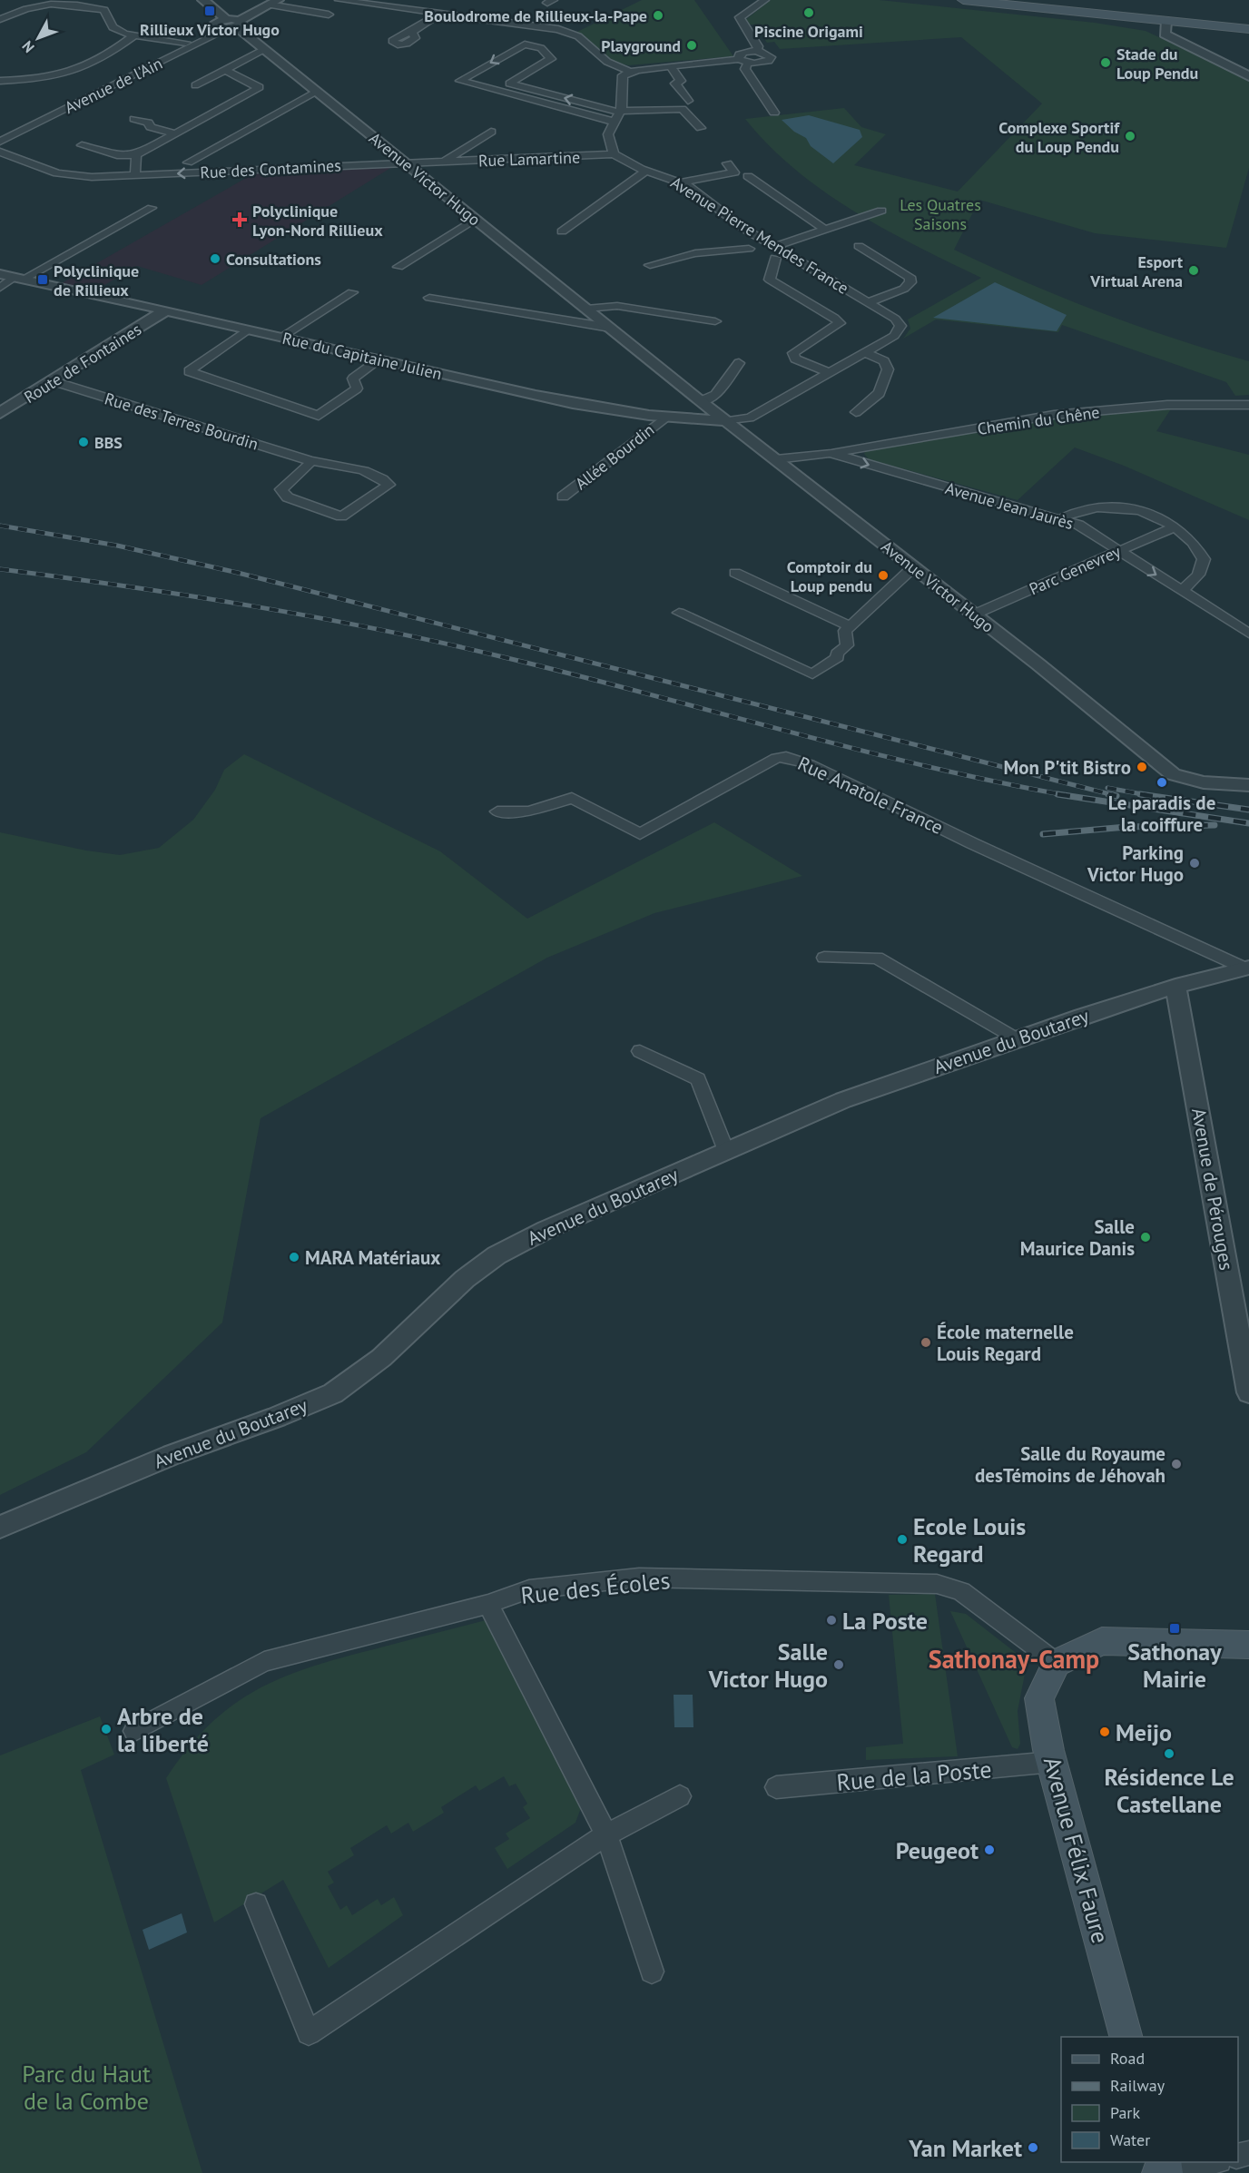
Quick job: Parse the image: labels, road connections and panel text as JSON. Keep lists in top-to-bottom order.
{
  "streets": {
    "main road": ["Avenue Félix Faure"],
    "street": [
      "Avenue de l'Ain",
      "Rue Lamartine",
      "Rue des Contamines",
      "Avenue Victor Hugo",
      "Avenue Pierre Mendes France",
      "Rue du Capitaine Julien",
      "Route de Fontaines",
      "Chemin du Chêne",
      "Rue des Terres Bourdin",
      "Allée Bourdin",
      "Avenue Jean Jaurès",
      "Parc Genevrey",
      "Rue Anatole France",
      "Avenue du Boutarey",
      "Avenue de Pérouges",
      "Rue des Écoles",
      "Rue de la Poste"
    ]
  },
  "crossings": [
    ["Avenue de l'Ain", "Avenue Victor Hugo"],
    ["Rue Lamartine", "Rue des Contamines"],
    ["Rue Lamartine", "Avenue Victor Hugo"],
    ["Rue Lamartine", "Avenue Pierre Mendes France"],
    ["Rue des Contamines", "Avenue Victor Hugo"],
    ["Avenue Victor Hugo", "Avenue Pierre Mendes France"],
    ["Avenue Victor Hugo", "Rue du Capitaine Julien"],
    ["Avenue Victor Hugo", "Avenue Jean Jaurès"],
    ["Avenue Victor Hugo", "Parc Genevrey"],
    ["Avenue Pierre Mendes France", "Rue du Capitaine Julien"],
    ["Rue du Capitaine Julien", "Route de Fontaines"],
    ["Rue du Capitaine Julien", "Allée Bourdin"],
    ["Route de Fontaines", "Rue des Terres Bourdin"],
    ["Chemin du Chêne", "Avenue Jean Jaurès"],
    ["Avenue Jean Jaurès", "Parc Genevrey"],
    ["Rue Anatole France", "Avenue du Boutarey"],
    ["Avenue du Boutarey", "Avenue de Pérouges"],
    ["Rue des Écoles", "Avenue Félix Faure"],
    ["Rue de la Poste", "Avenue Félix Faure"]
  ],
  "one_way": ["Avenue Jean Jaurès"],
  "districts": ["Sathonay-Camp"],
  "parks": ["Les Quatres Saisons", "Parc du Haut de la Combe"],
  "places": {
    "transit": ["Rillieux Victor Hugo", "Polyclinique de Rillieux", "Sathonay Mairie"],
    "other": [
      "Piscine Origami",
      "Boulodrome de Rillieux-la-Pape",
      "Playground",
      "Stade du Loup Pendu",
      "Complexe Sportif du Loup Pendu",
      "Consultations",
      "Esport Virtual Arena",
      "BBS",
      "Comptoir du Loup pendu",
      "Mon P'tit Bistro",
      "Le paradis de la coiffure",
      "Parking Victor Hugo",
      "Salle Maurice Danis",
      "MARA Matériaux",
      "École maternelle Louis Regard",
      "Salle du Royaume desTémoins de Jéhovah",
      "Ecole Louis Regard",
      "La Poste",
      "Salle Victor Hugo",
      "Arbre de la liberté",
      "Meijo",
      "Résidence Le Castellane",
      "Peugeot",
      "Yan Market"
    ],
    "health": ["Polyclinique Lyon-Nord Rillieux"]
  },
  "legend": [
    "Road",
    "Railway",
    "Park",
    "Water"
  ],
  "north": "bottom left"
}
